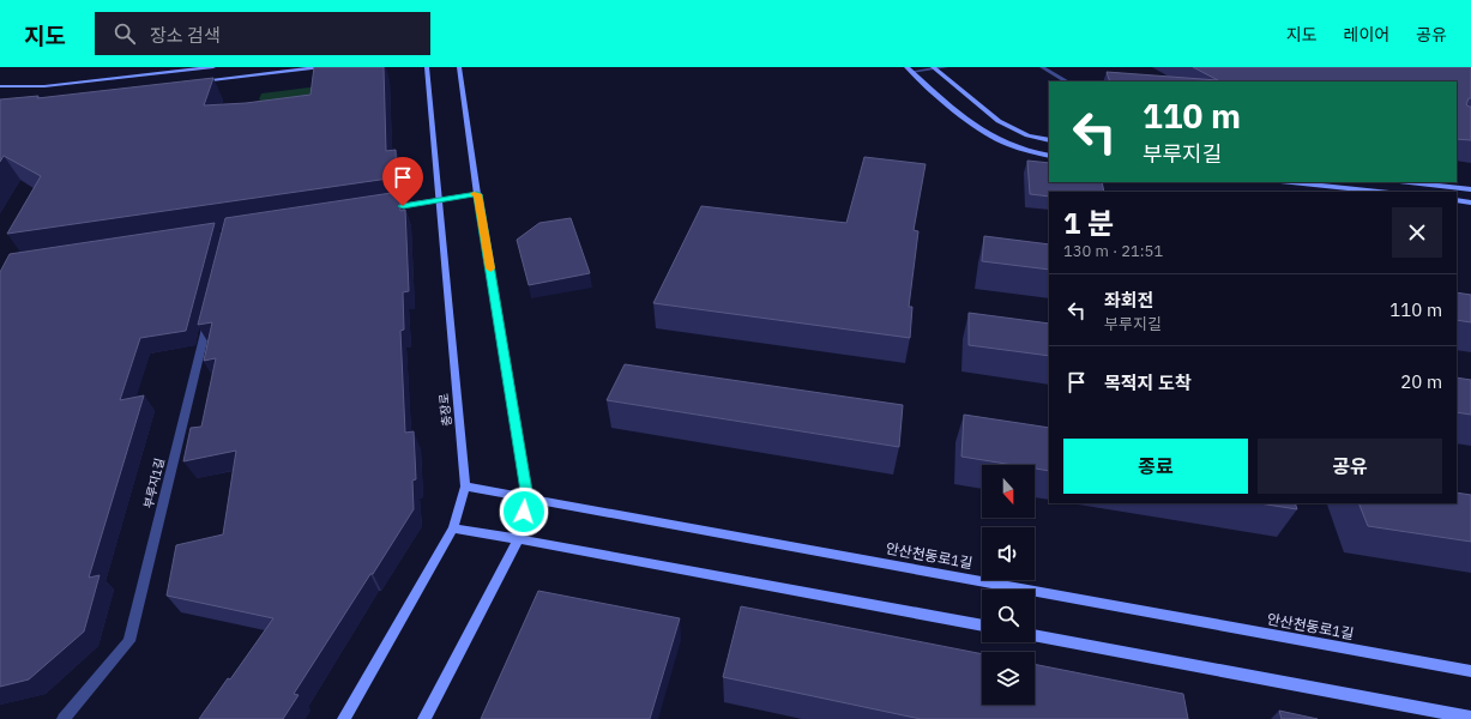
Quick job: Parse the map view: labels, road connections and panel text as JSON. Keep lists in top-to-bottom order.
{
  "streets": {
    "street": ["충장로", "부루지1길", "안산천동로1길"]
  },
  "crossings": [
    ["충장로", "안산천동로1길"]
  ],
  "north": "bottom",
  "page": {
    "header": "지도",
    "search": "장소 검색",
    "nav": ["지도", "레이어", "공유"],
    "turn": ["110 m", "부루지길"],
    "heading": ["1 분", "130 m · 21:51"],
    "list": [
      {
        "name": "좌회전",
        "note": "부루지길",
        "value": "110 m"
      },
      {
        "name": "목적지 도착",
        "value": "20 m"
      }
    ],
    "buttons": ["종료", "공유"]
  }
}
